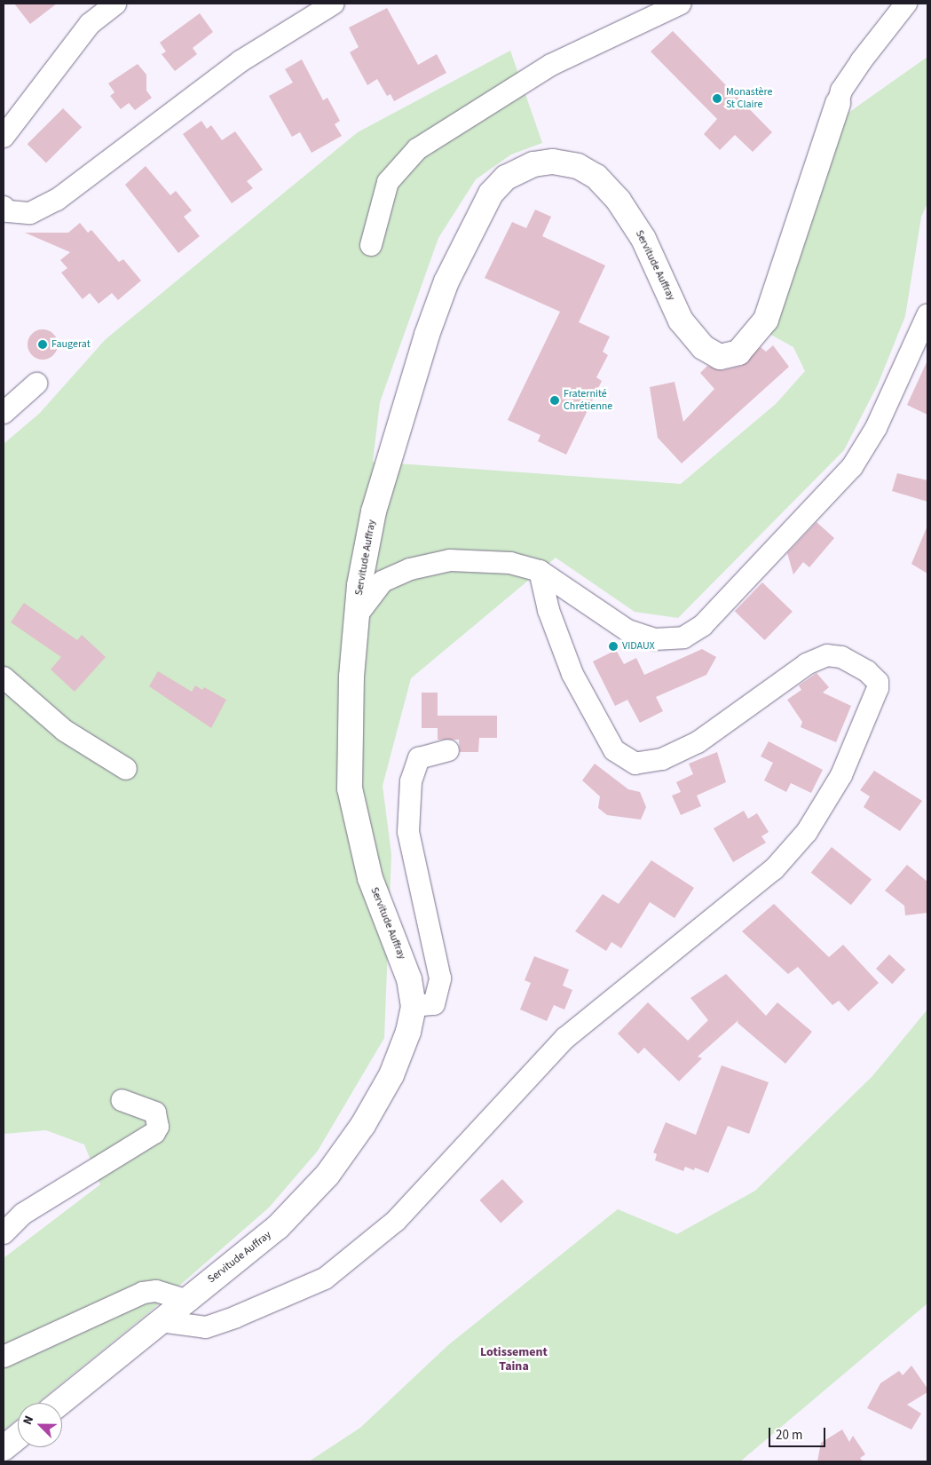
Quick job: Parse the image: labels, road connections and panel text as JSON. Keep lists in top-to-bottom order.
{
  "streets": {
    "street": ["Servitude Auffray"]
  },
  "districts": ["Lotissement Taina"],
  "places": [
    "Monastère St Claire",
    "Faugerat",
    "Fraternité Chrétienne",
    "VIDAUX"
  ],
  "scale_bar": "20 m",
  "north": "top left"
}
